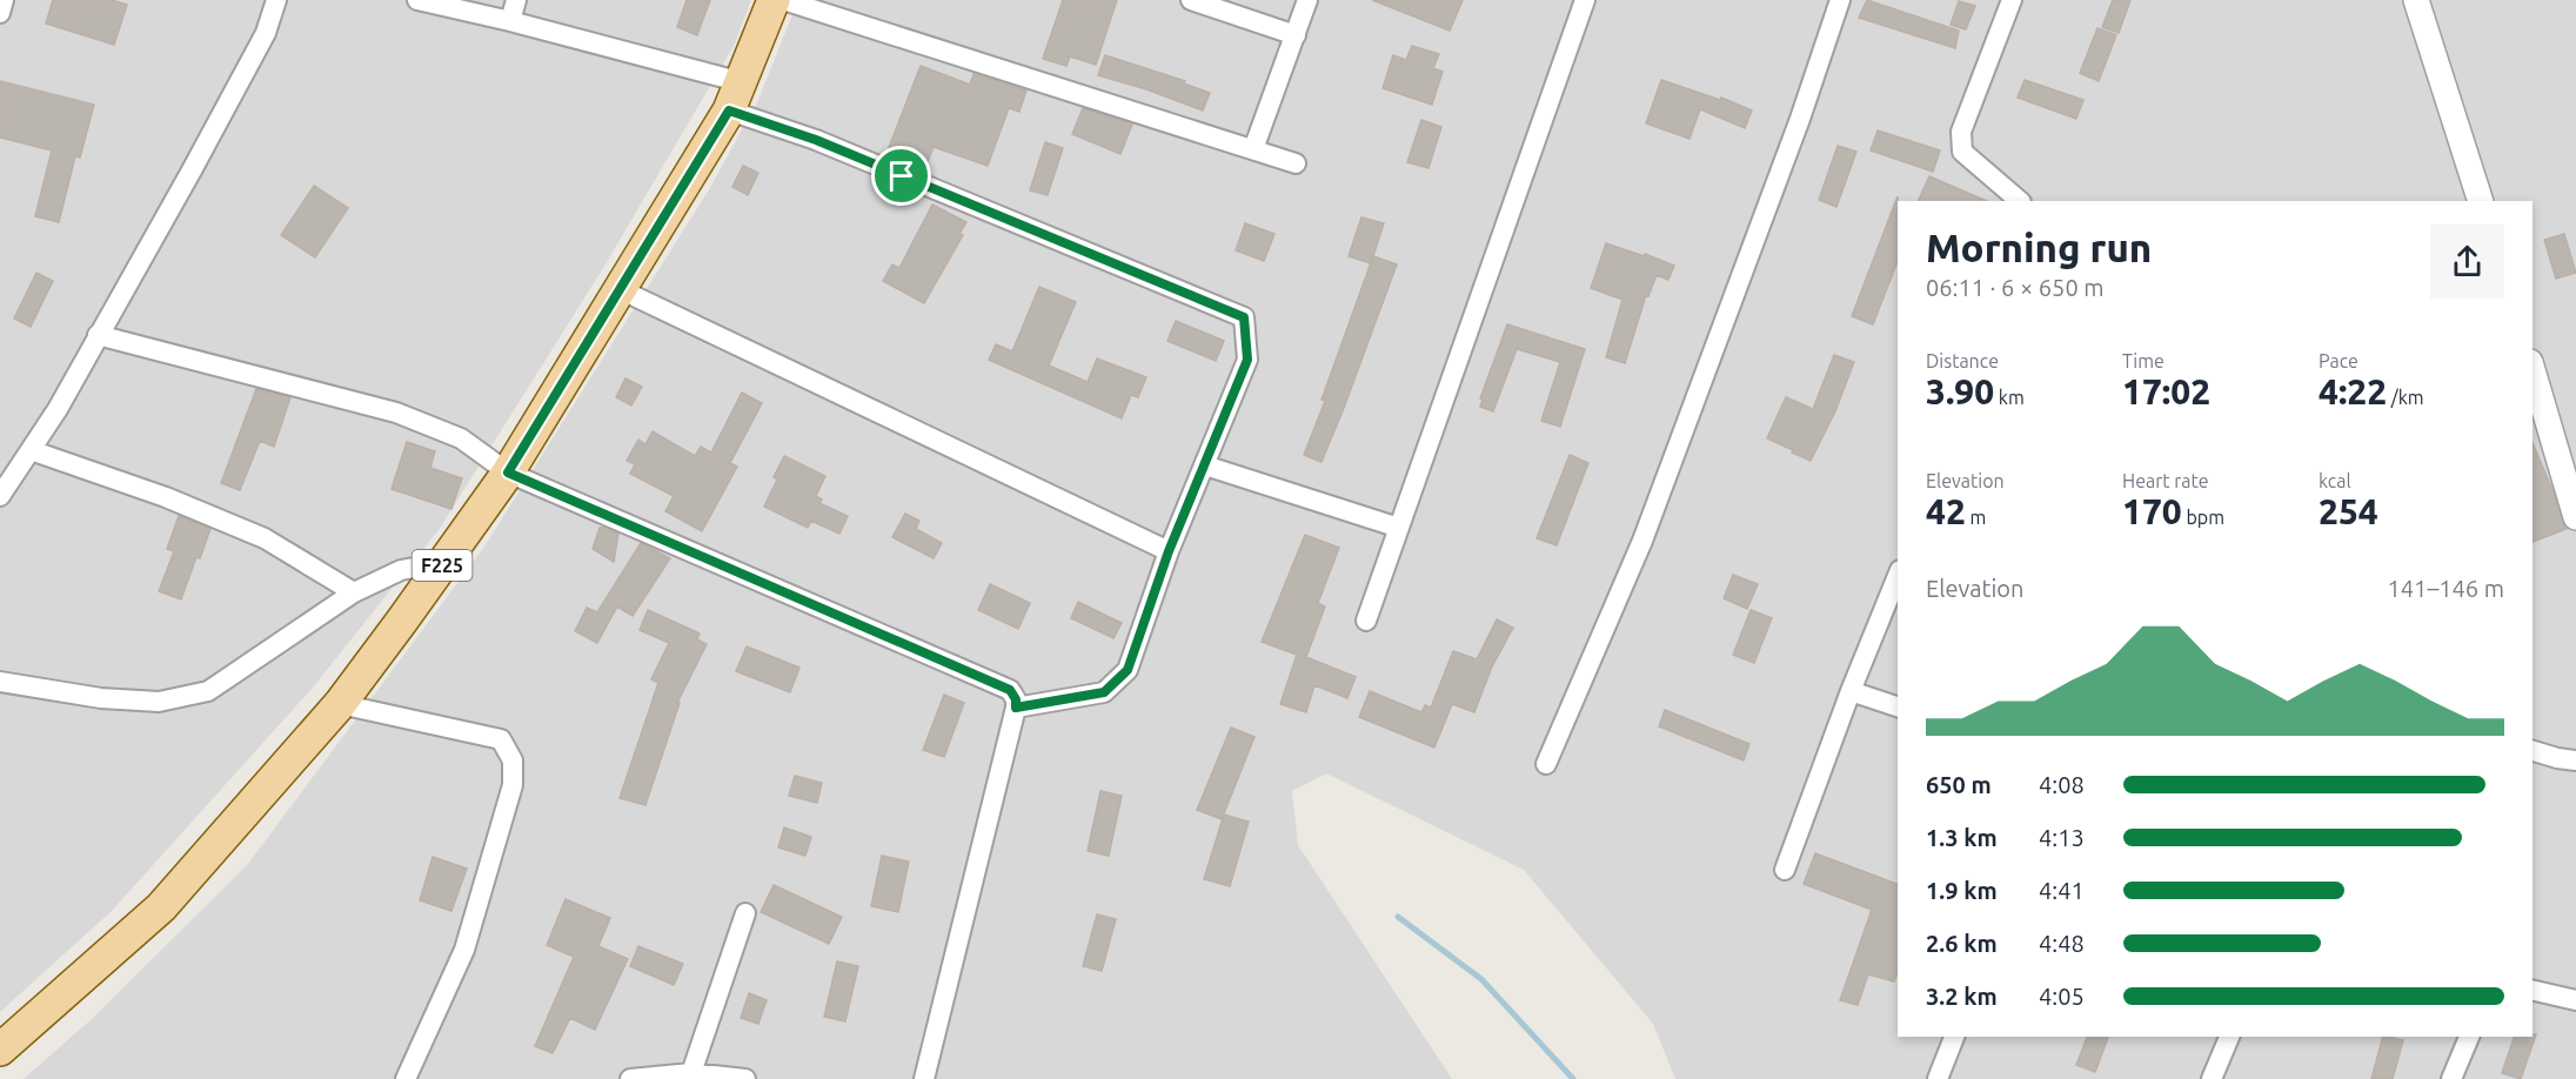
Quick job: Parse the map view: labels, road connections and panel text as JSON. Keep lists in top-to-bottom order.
{
  "streets": {
    "main road": ["F225"]
  },
  "page": {
    "heading": ["Morning run", "06:11 · 6 × 650 m"],
    "stats": [
      ["Distance", "3.90 km"],
      ["Time", "17:02"],
      ["Pace", "4:22 /km"],
      ["Elevation", "42 m"],
      ["Heart rate", "170 bpm"],
      ["kcal", "254"]
    ],
    "chart": ["Elevation", "141–146 m"],
    "list": [
      {
        "name": "650 m",
        "note": "4:08"
      },
      {
        "name": "1.3 km",
        "note": "4:13"
      },
      {
        "name": "1.9 km",
        "note": "4:41"
      },
      {
        "name": "2.6 km",
        "note": "4:48"
      },
      {
        "name": "3.2 km",
        "note": "4:05"
      }
    ]
  }
}
